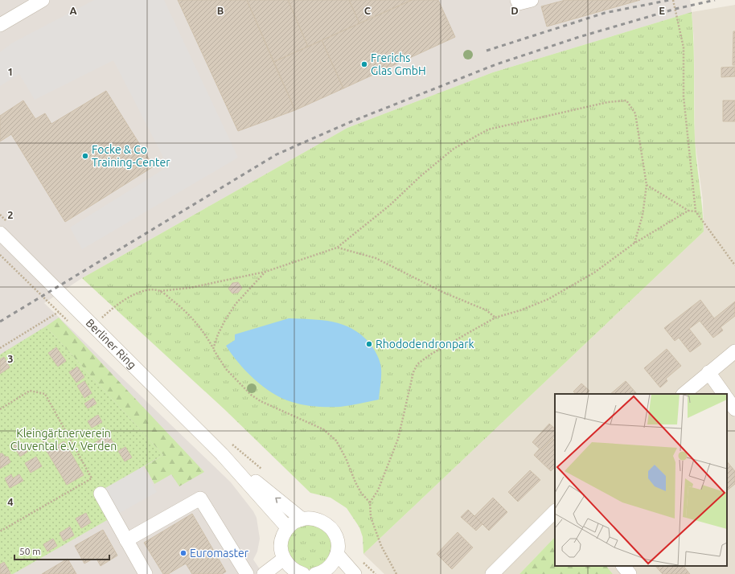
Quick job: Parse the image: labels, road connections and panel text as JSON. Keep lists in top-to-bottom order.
{
  "streets": {
    "street": ["Berliner Ring"]
  },
  "parks": ["Kleingärtnerverein Cluvental e.V. Verden"],
  "places": [
    "Frerichs Glas GmbH",
    "Focke & Co Training-Center",
    "Rhododendronpark",
    "Euromaster"
  ],
  "scale_bar": "50 m",
  "grid": {
    "columns": [
      "A",
      "B",
      "C",
      "D",
      "E"
    ],
    "rows": [
      "1",
      "2",
      "3",
      "4"
    ]
  }
}
